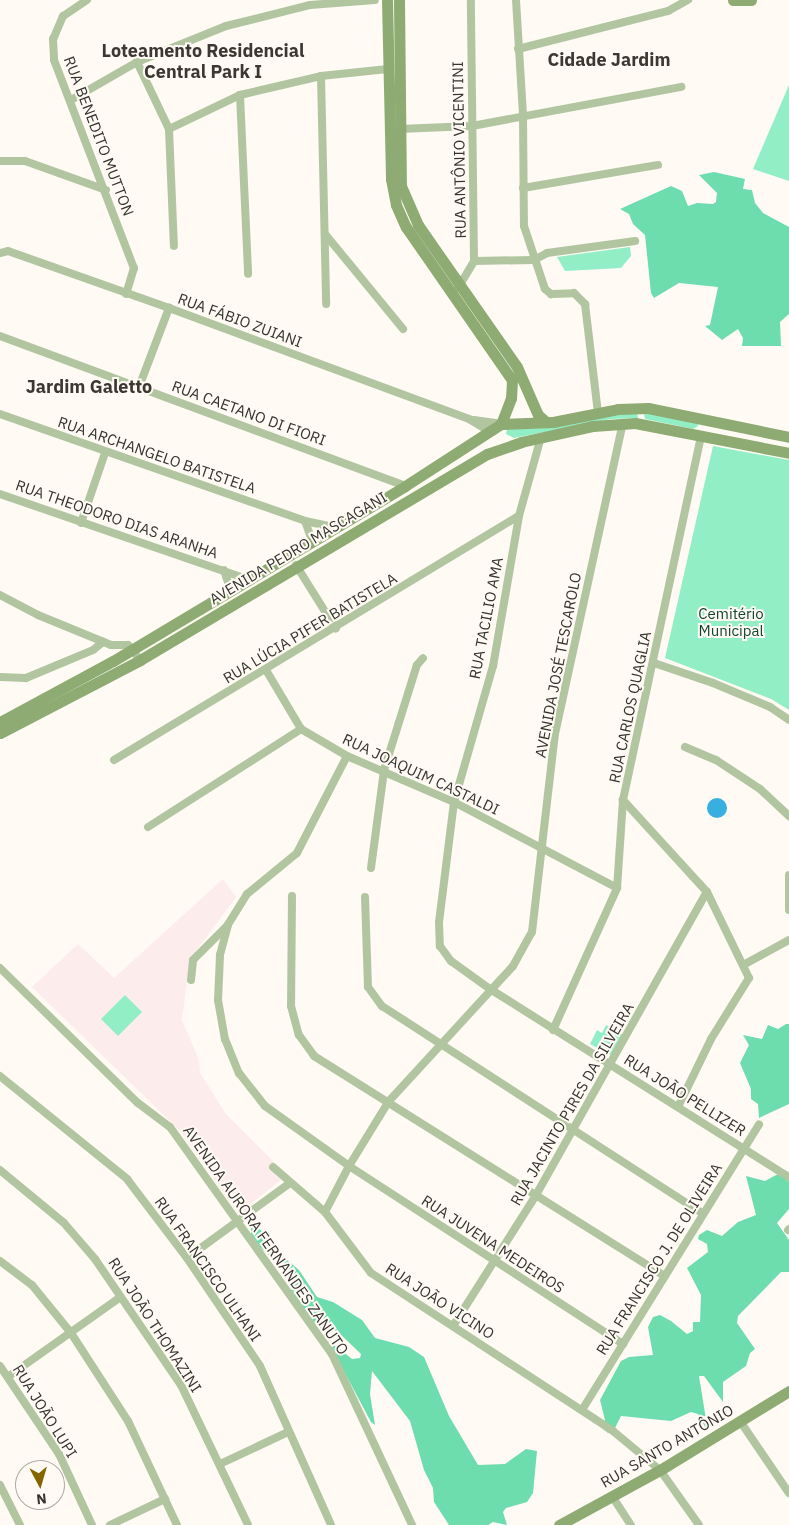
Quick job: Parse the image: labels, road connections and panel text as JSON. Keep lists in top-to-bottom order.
{
  "streets": {
    "main road": ["AVENIDA PEDRO MASCAGANI", "RUA SANTO ANTÔNIO"],
    "street": [
      "RUA BENEDITO MUTTON",
      "RUA ANTÔNIO VICENTINI",
      "RUA FÁBIO ZUIANI",
      "RUA CAETANO DI FIORI",
      "RUA ARCHANGELO BATISTELA",
      "RUA THEODORO DIAS ARANHA",
      "RUA TACILIO AMA",
      "RUA LÚCIA PIFER BATISTELA",
      "AVENIDA JOSÉ TESCAROLO",
      "RUA CARLOS QUAGLIA",
      "RUA JOAQUIM CASTALDI",
      "RUA JOÃO PELLIZER",
      "RUA JACINTO PIRES DA SILVEIRA",
      "AVENIDA AURORA FERNANDES ZANUTO",
      "RUA JUVENA MEDEIROS",
      "RUA FRANCISCO J. DE OLIVEIRA",
      "RUA FRANCISCO ULHANI",
      "RUA JOÃO VICINO",
      "RUA JOÃO THOMAZINI",
      "RUA JOÃO LUPI"
    ]
  },
  "crossings": [
    ["RUA BENEDITO MUTTON", "RUA FÁBIO ZUIANI"],
    ["RUA FÁBIO ZUIANI", "AVENIDA PEDRO MASCAGANI"],
    ["RUA CAETANO DI FIORI", "AVENIDA PEDRO MASCAGANI"],
    ["RUA ARCHANGELO BATISTELA", "AVENIDA PEDRO MASCAGANI"],
    ["RUA THEODORO DIAS ARANHA", "AVENIDA PEDRO MASCAGANI"],
    ["AVENIDA PEDRO MASCAGANI", "RUA TACILIO AMA"],
    ["AVENIDA PEDRO MASCAGANI", "AVENIDA JOSÉ TESCAROLO"],
    ["AVENIDA PEDRO MASCAGANI", "RUA CARLOS QUAGLIA"],
    ["RUA TACILIO AMA", "RUA LÚCIA PIFER BATISTELA"],
    ["RUA TACILIO AMA", "AVENIDA JOSÉ TESCAROLO"],
    ["RUA TACILIO AMA", "RUA JOAQUIM CASTALDI"],
    ["RUA TACILIO AMA", "RUA JOÃO PELLIZER"],
    ["RUA LÚCIA PIFER BATISTELA", "RUA JOAQUIM CASTALDI"],
    ["AVENIDA JOSÉ TESCAROLO", "RUA JOAQUIM CASTALDI"],
    ["AVENIDA JOSÉ TESCAROLO", "RUA JOÃO PELLIZER"],
    ["RUA CARLOS QUAGLIA", "RUA JACINTO PIRES DA SILVEIRA"],
    ["RUA JOÃO PELLIZER", "RUA JACINTO PIRES DA SILVEIRA"],
    ["RUA JOÃO PELLIZER", "RUA FRANCISCO J. DE OLIVEIRA"],
    ["RUA JACINTO PIRES DA SILVEIRA", "RUA JUVENA MEDEIROS"],
    ["RUA JACINTO PIRES DA SILVEIRA", "RUA JOÃO VICINO"],
    ["RUA JUVENA MEDEIROS", "RUA FRANCISCO J. DE OLIVEIRA"],
    ["RUA FRANCISCO J. DE OLIVEIRA", "RUA JOÃO VICINO"],
    ["RUA JOÃO VICINO", "RUA SANTO ANTÔNIO"]
  ],
  "districts": ["Loteamento Residencial Central Park I", "Cidade Jardim", "Jardim Galetto"],
  "parks": ["Cemitério Municipal"],
  "north": "bottom"
}
